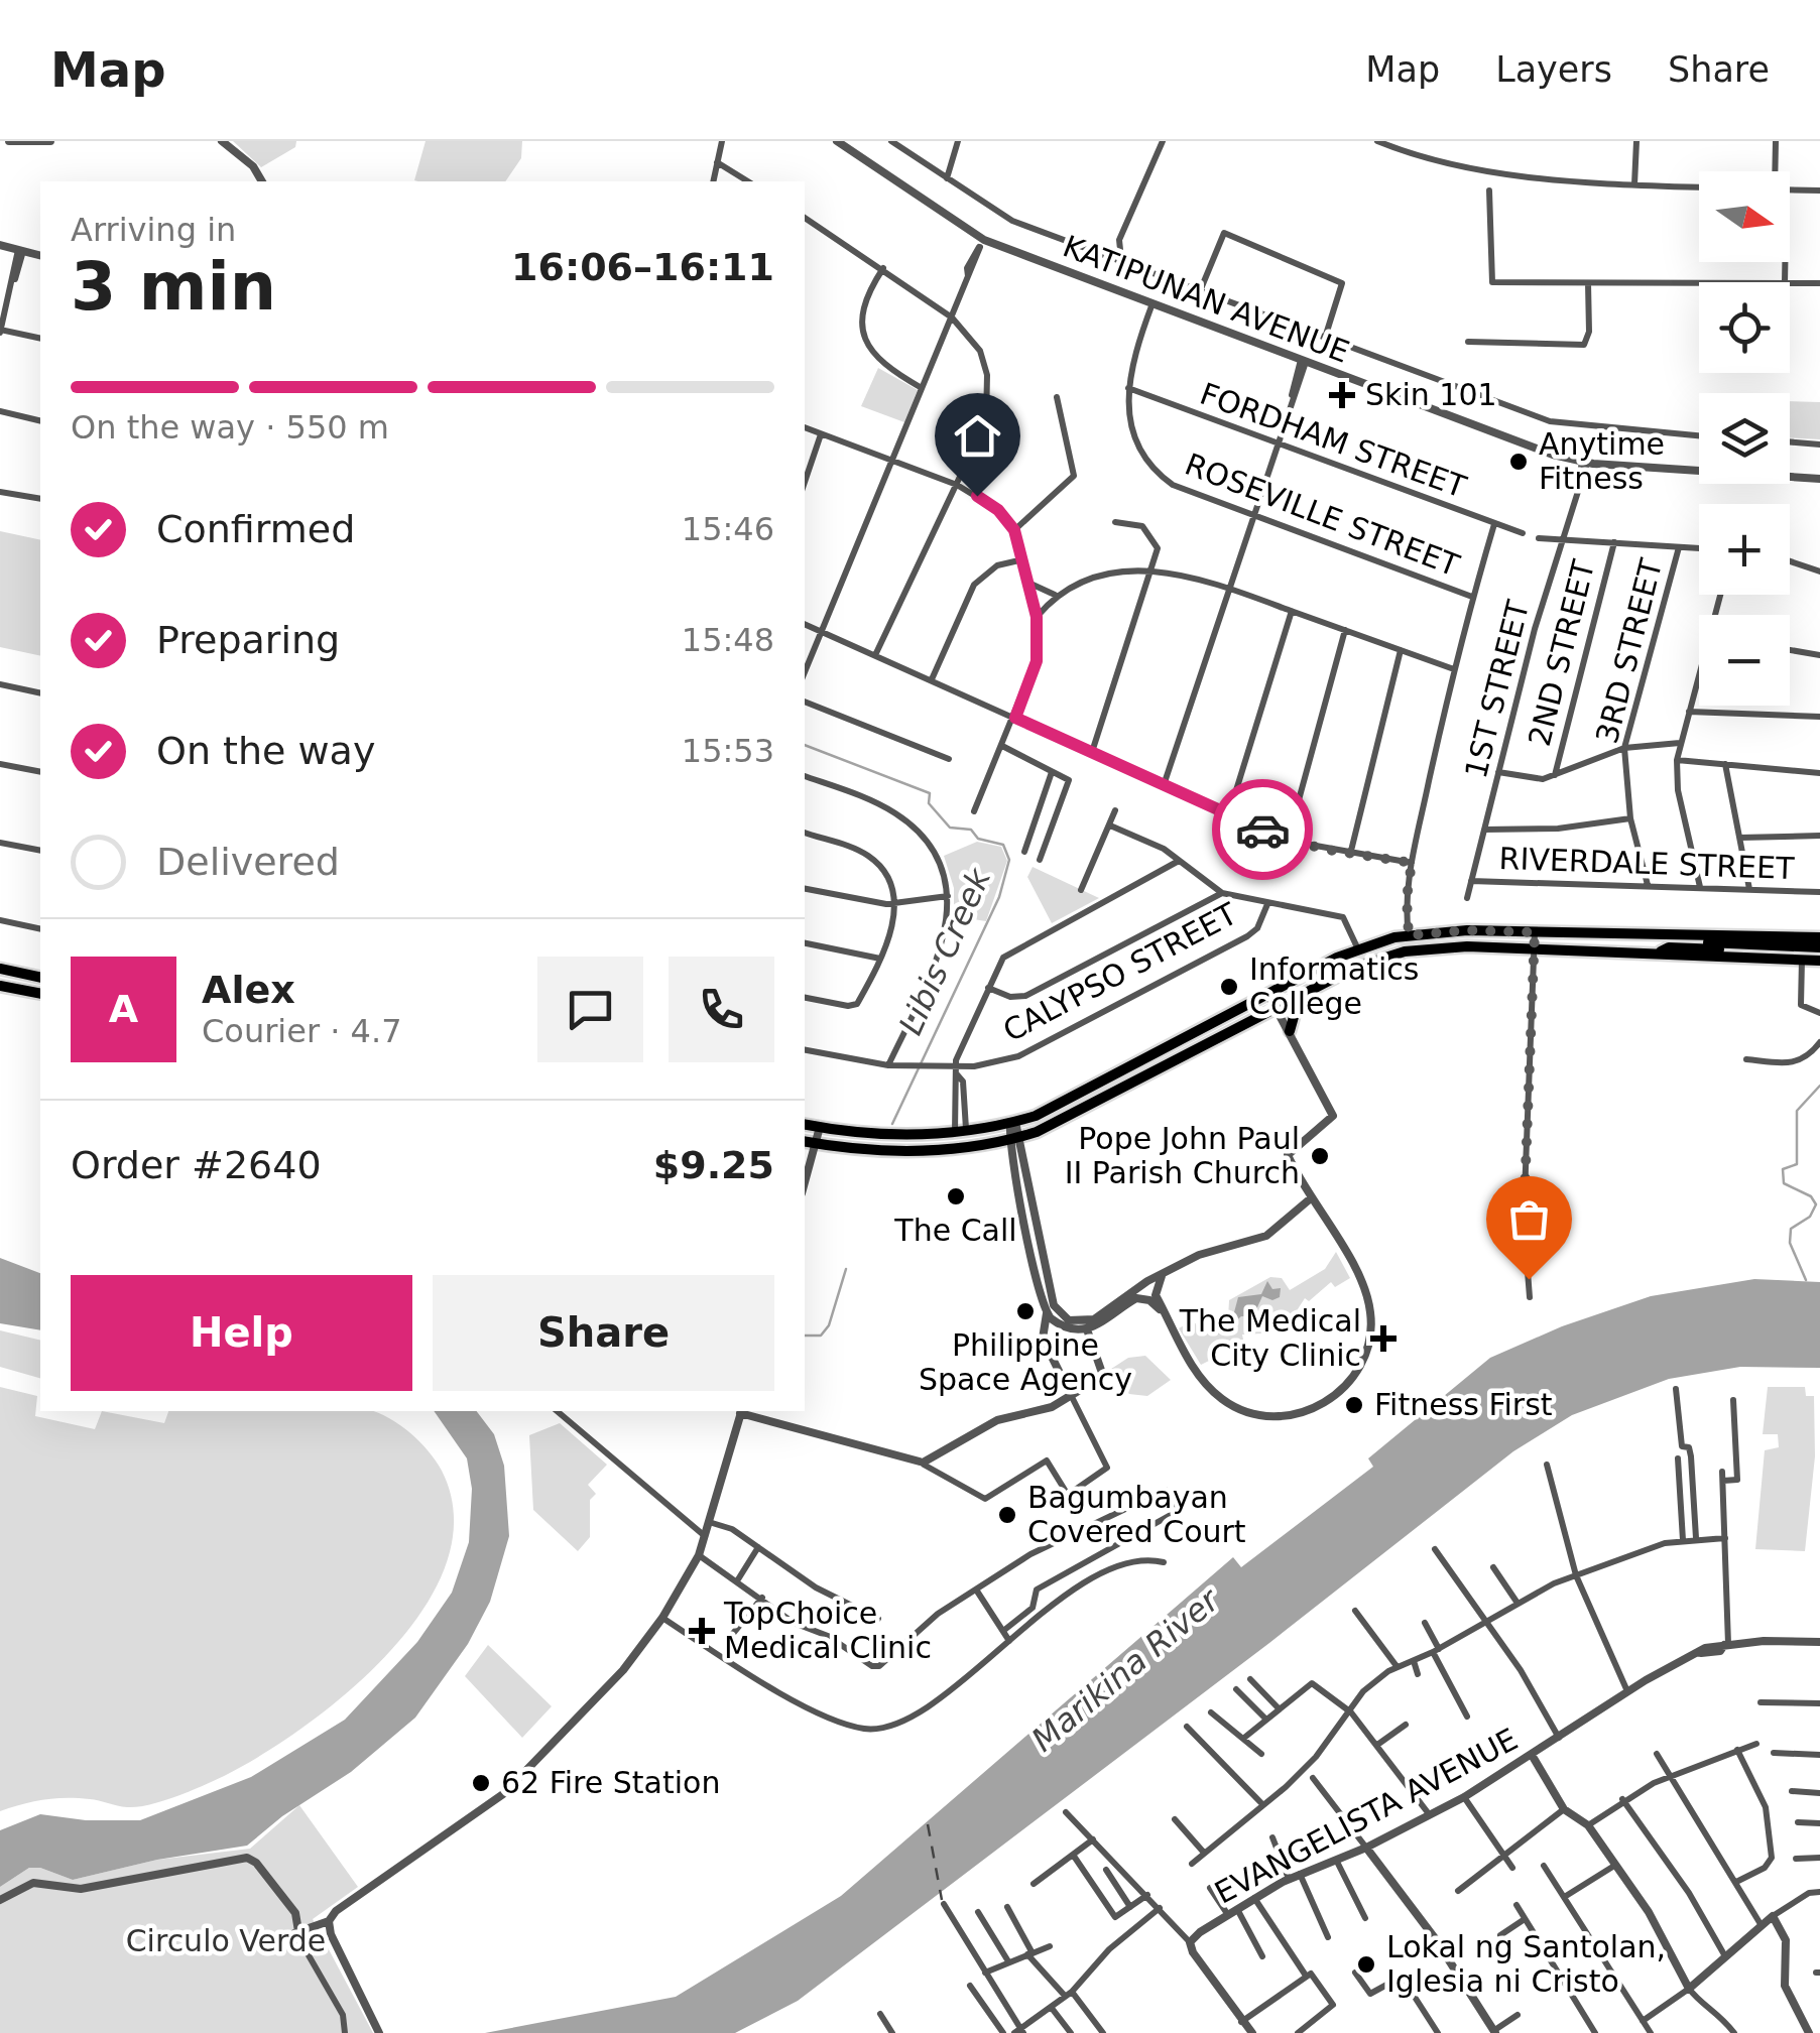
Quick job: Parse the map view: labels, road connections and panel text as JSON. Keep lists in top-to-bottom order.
{
  "streets": {
    "street": [
      "KATIPUNAN AVENUE",
      "FORDHAM STREET",
      "ROSEVILLE STREET",
      "3RD STREET",
      "2ND STREET",
      "1ST STREET",
      "RIVERDALE STREET",
      "CALYPSO STREET",
      "EVANGELISTA AVENUE"
    ]
  },
  "crossings": [
    ["KATIPUNAN AVENUE", "ROSEVILLE STREET"],
    ["KATIPUNAN AVENUE", "1ST STREET"],
    ["FORDHAM STREET", "ROSEVILLE STREET"],
    ["3RD STREET", "RIVERDALE STREET"],
    ["1ST STREET", "RIVERDALE STREET"]
  ],
  "water": ["Libis Creek", "Marikina River"],
  "parks": ["Circulo Verde"],
  "places": {
    "health": ["Skin 101", "The Medical City Clinic", "TopChoice Medical Clinic"],
    "other": [
      "Anytime Fitness",
      "Informatics College",
      "Pope John Paul II Parish Church",
      "The Call",
      "Philippine Space Agency",
      "Fitness First",
      "Bagumbayan Covered Court",
      "62 Fire Station",
      "Lokal ng Santolan, Iglesia ni Cristo"
    ]
  },
  "north": "right",
  "page": {
    "header": "Map",
    "nav": ["Map", "Layers", "Share"],
    "map_buttons": ["+", "−"],
    "heading": ["3 min", "Arriving in", "16:06–16:11"],
    "panel": [
      "Alex",
      "Courier · 4.7",
      "Order #2640",
      "$9.25"
    ],
    "bar": "On the way · 550 m",
    "list": [
      ["Confirmed", "15:46"],
      ["Preparing", "15:48"],
      ["On the way", "15:53"],
      "Delivered"
    ],
    "round": "A",
    "buttons": ["Help", "Share"]
  }
}
